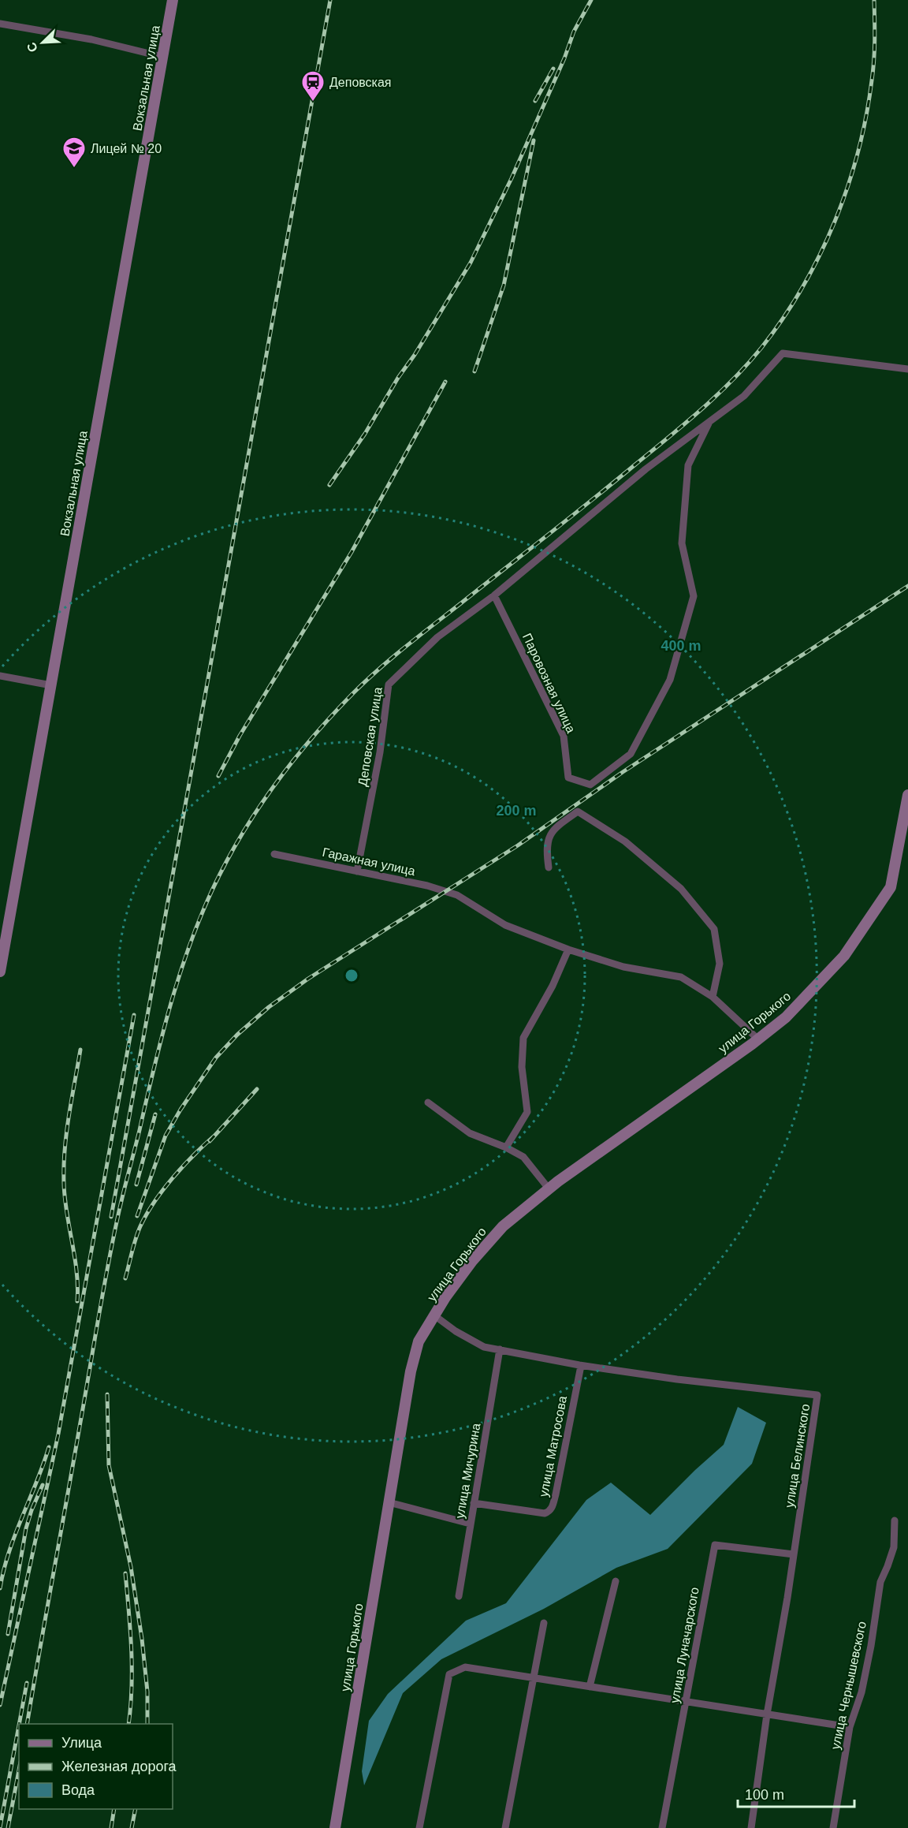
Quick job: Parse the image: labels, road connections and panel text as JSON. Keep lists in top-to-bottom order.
{
  "streets": {
    "main road": ["Вокзальная улица", "улица Горького"],
    "street": [
      "Паровозная улица",
      "Деповская улица",
      "Гаражная улица",
      "улица Матросова",
      "улица Белинского",
      "улица Мичурина",
      "улица Луначарского",
      "улица Чернышевского"
    ]
  },
  "crossings": [
    ["Паровозная улица", "Деповская улица"],
    ["Деповская улица", "Гаражная улица"],
    ["улица Горького", "улица Белинского"],
    ["улица Матросова", "улица Белинского"],
    ["улица Матросова", "улица Мичурина"],
    ["улица Белинского", "улица Мичурина"],
    ["улица Белинского", "улица Луначарского"]
  ],
  "places": {
    "station": ["Деповская"],
    "school or university": ["Лицей № 20"]
  },
  "legend": ["Улица", "Железная дорога", "Вода"],
  "scale_bar": "100 m",
  "north": "bottom left",
  "rings": ["400 m", "200 m"]
}
